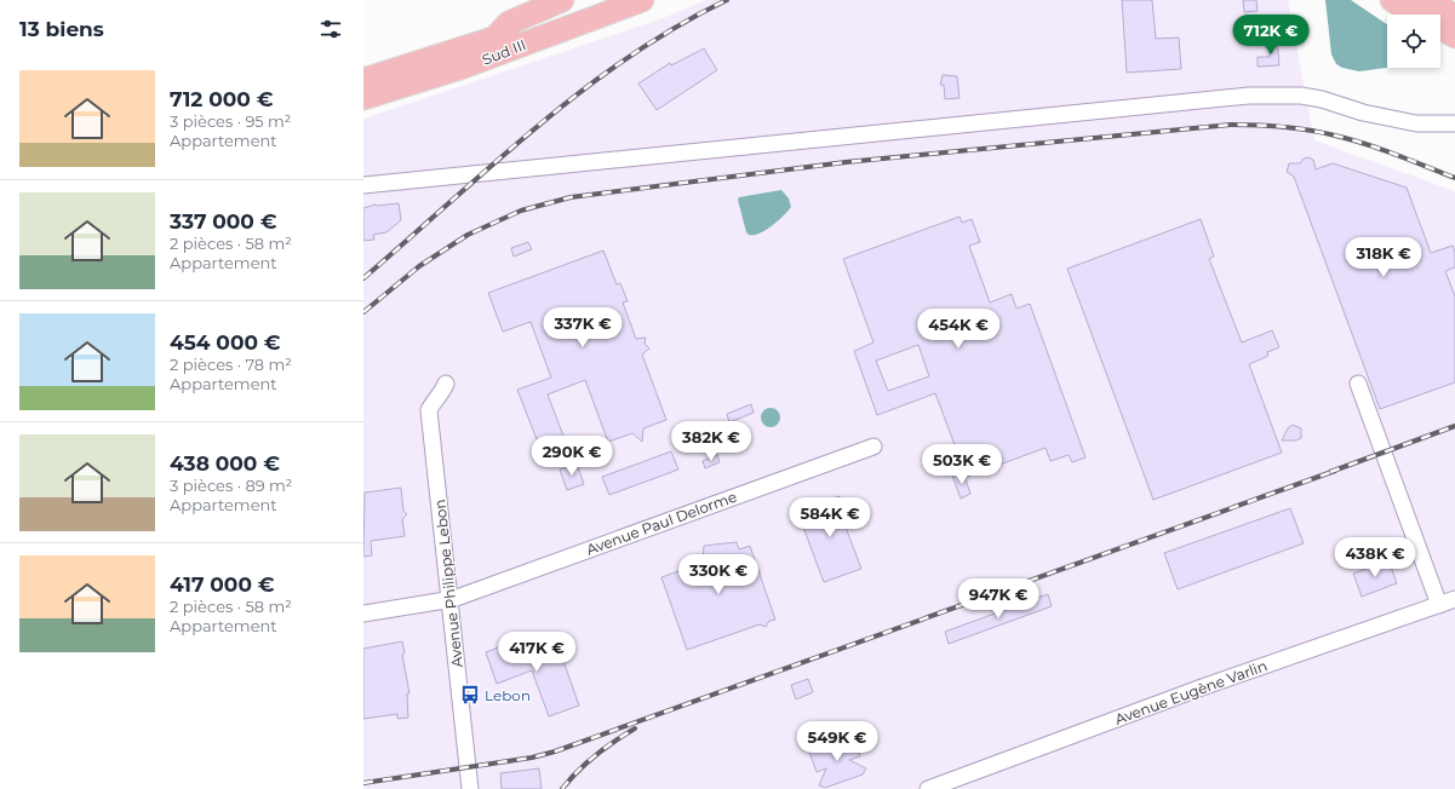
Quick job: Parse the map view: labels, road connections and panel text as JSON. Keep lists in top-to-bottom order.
{
  "streets": {
    "highway": ["Sud III"],
    "street": ["Avenue Paul Delorme", "Avenue Philippe Lebon", "Avenue Eugène Varlin"]
  },
  "crossings": [
    ["Avenue Paul Delorme", "Avenue Philippe Lebon"]
  ],
  "places": {
    "bus stop": ["Lebon"]
  },
  "page": {
    "heading": "13 biens",
    "price": [
      "712K €",
      "318K €",
      "337K €",
      "454K €",
      "382K €",
      "290K €",
      "503K €",
      "584K €",
      "438K €",
      "330K €",
      "947K €",
      "417K €",
      "549K €"
    ],
    "list": [
      {
        "name": "712 000 €",
        "note": "3 pièces · 95 m² · Appartement"
      },
      {
        "name": "337 000 €",
        "note": "2 pièces · 58 m² · Appartement"
      },
      {
        "name": "454 000 €",
        "note": "2 pièces · 78 m² · Appartement"
      },
      {
        "name": "438 000 €",
        "note": "3 pièces · 89 m² · Appartement"
      },
      {
        "name": "417 000 €",
        "note": "2 pièces · 58 m² · Appartement"
      }
    ]
  }
}
